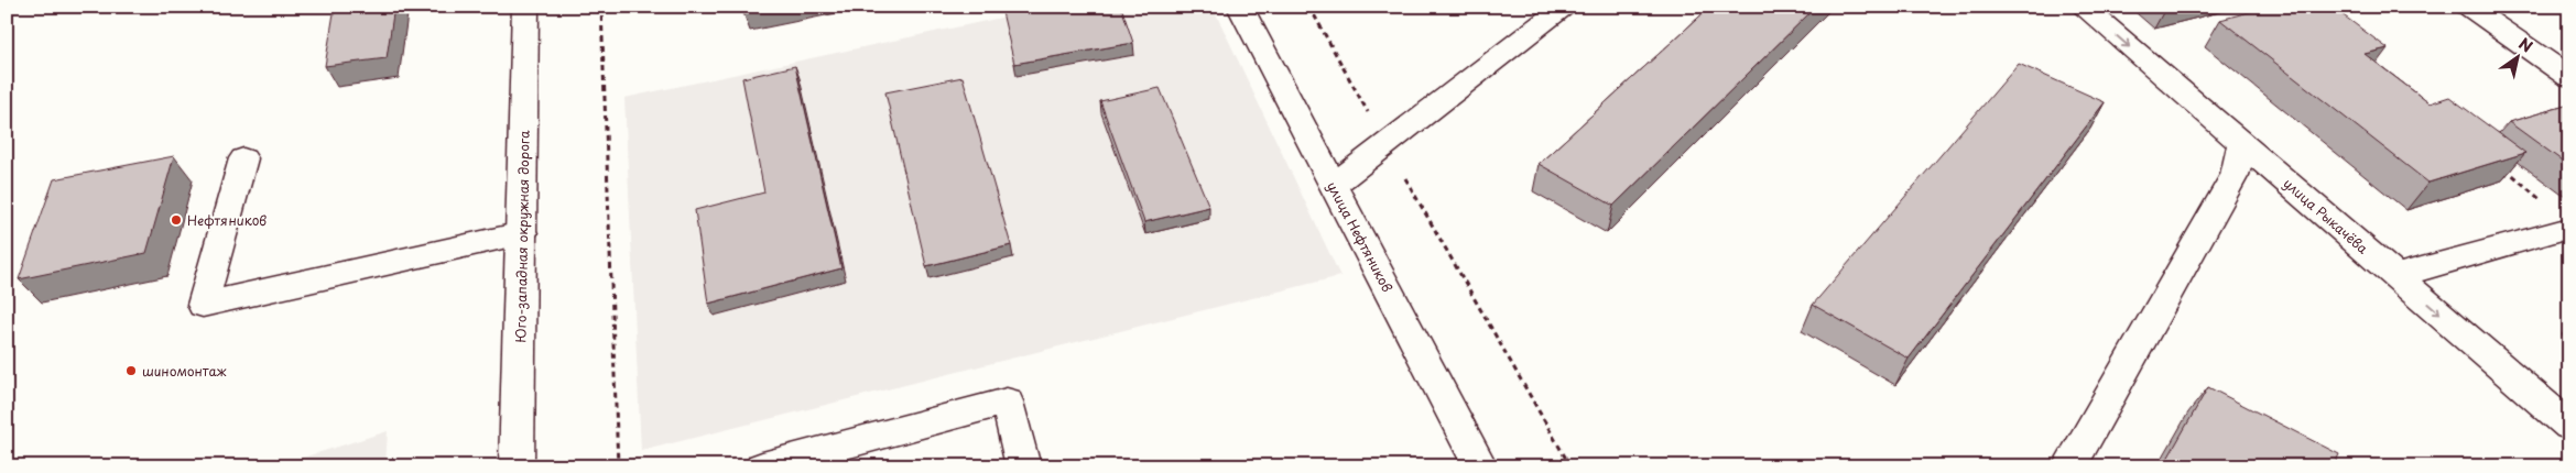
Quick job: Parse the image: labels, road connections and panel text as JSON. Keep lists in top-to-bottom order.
{
  "streets": {
    "main road": ["улица Рыкачёва", "Юго-западная окружная дорога", "улица Нефтяников"]
  },
  "one_way": ["улица Рыкачёва"],
  "places": ["Нефтяников", "шиномонтаж"],
  "north": "top right"
}
